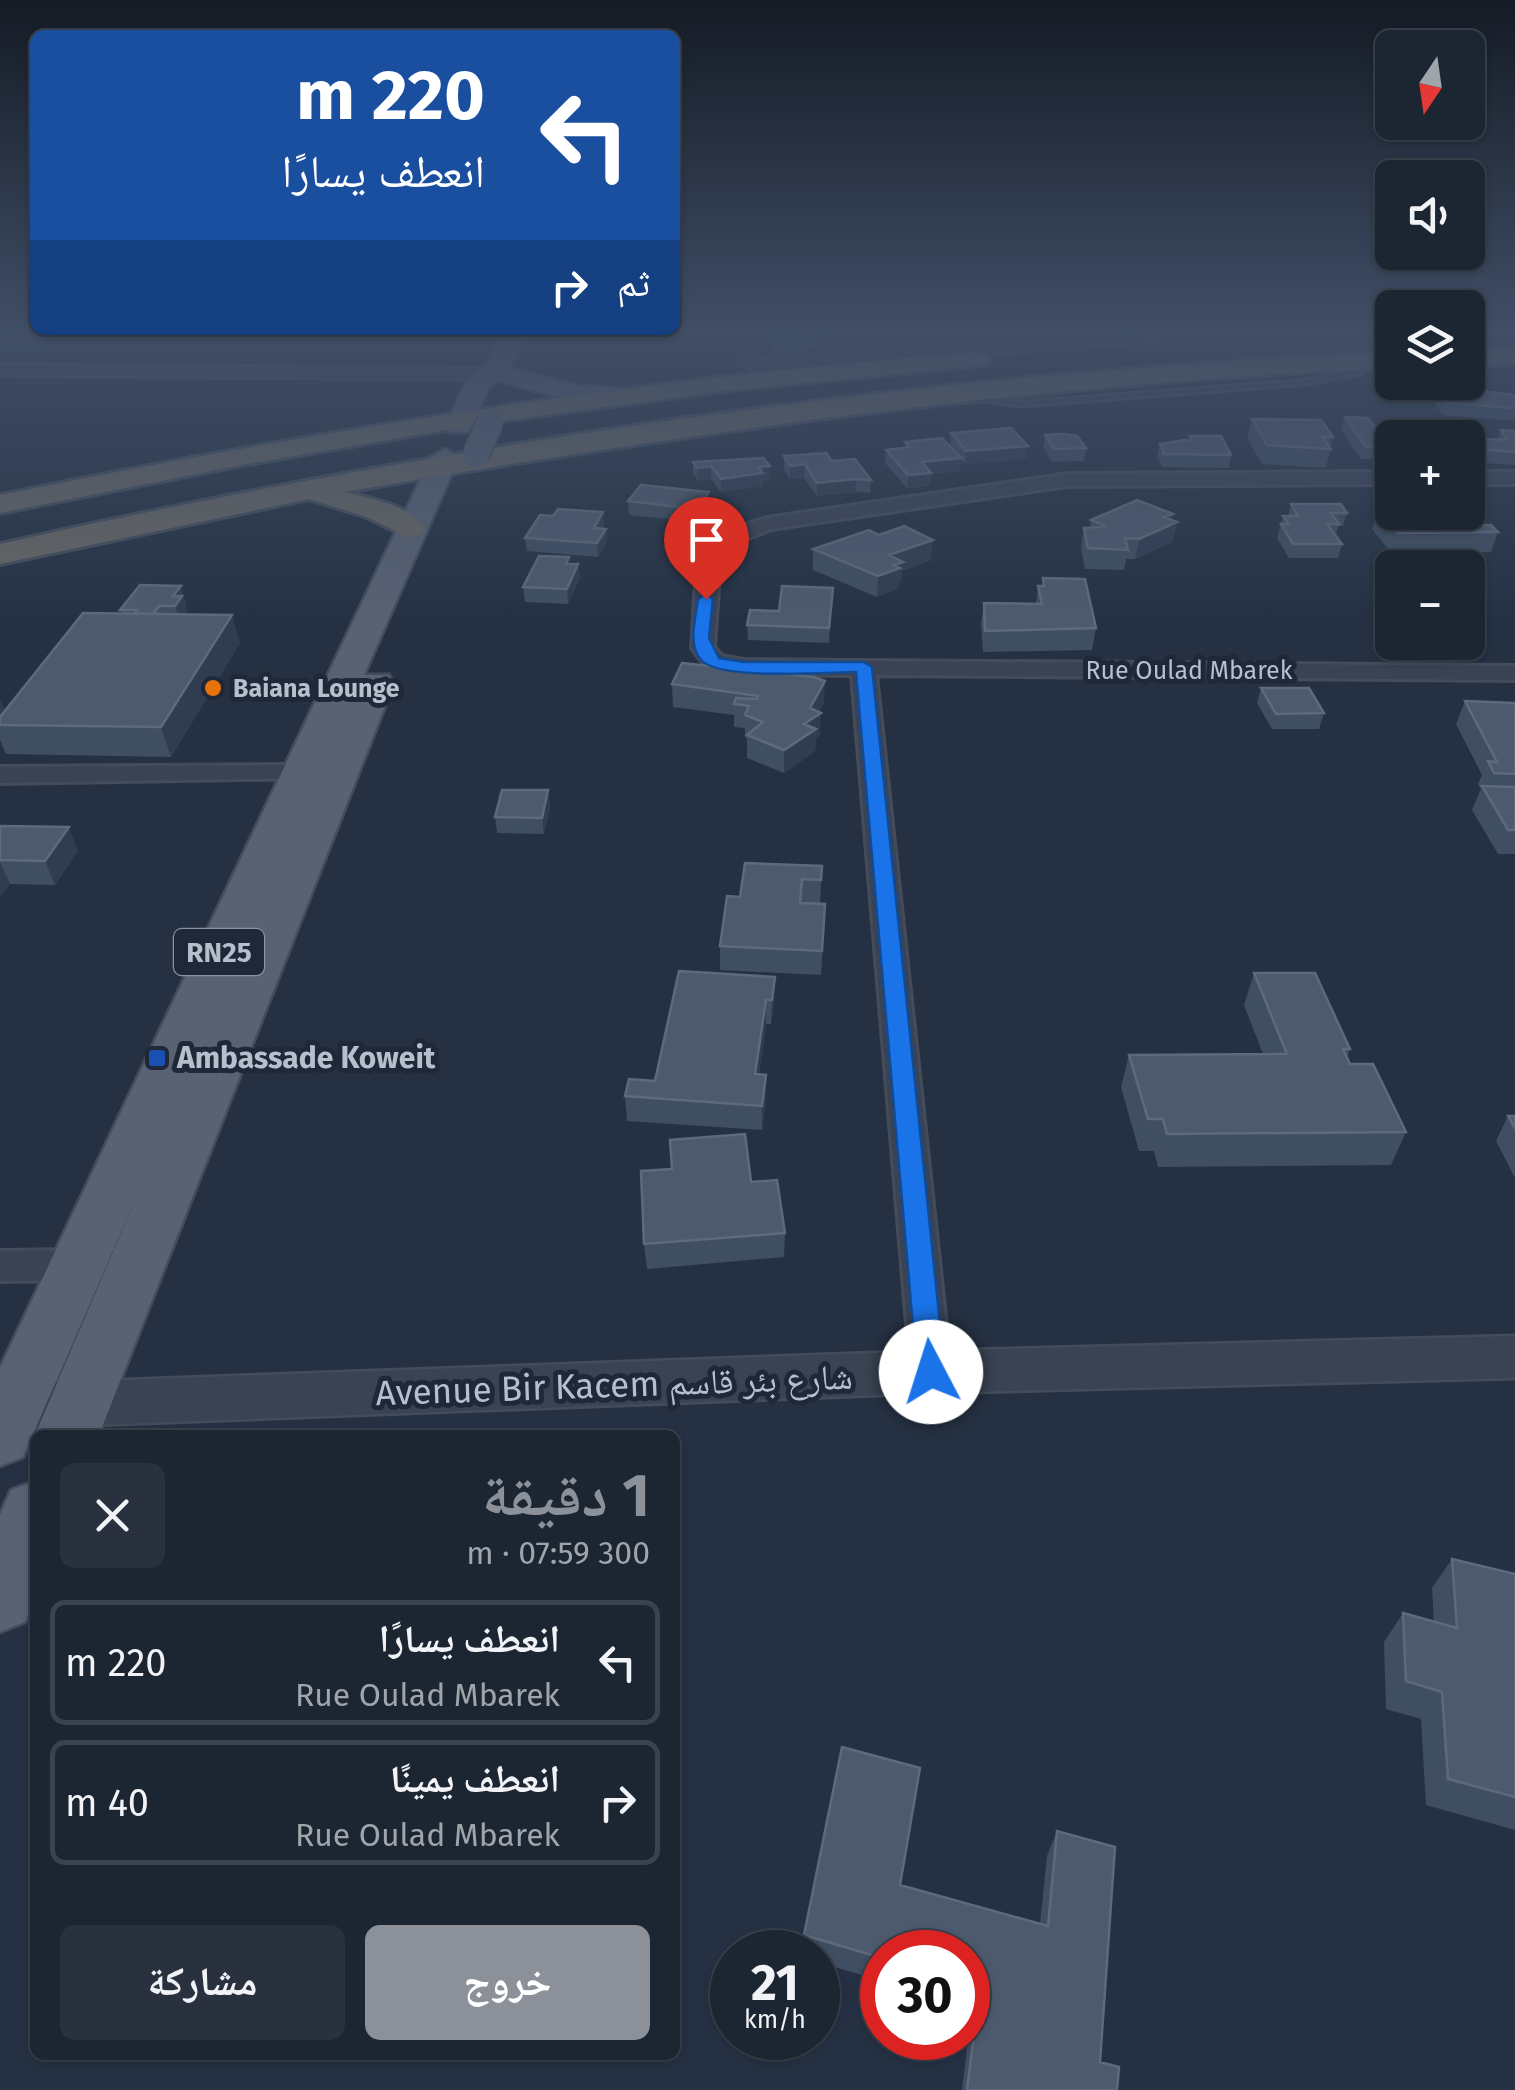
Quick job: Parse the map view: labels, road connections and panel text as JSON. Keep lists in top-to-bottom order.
{
  "streets": {
    "main road": ["RN25"],
    "street": ["Rue Oulad Mbarek", "Avenue Bir Kacem شارع بئر قاسم"]
  },
  "crossings": [
    ["RN25", "Avenue Bir Kacem شارع بئر قاسم"]
  ],
  "places": {
    "other": ["Baiana Lounge"],
    "transit": ["Ambassade Koweit"]
  },
  "north": "bottom",
  "page": {
    "map_buttons": ["+", "−"],
    "turn": ["220 m", "انعطف يسارًا"],
    "then": "ثم",
    "heading": ["1 دقيقة", "300 m · 07:59"],
    "list": [
      {
        "name": "انعطف يسارًا",
        "note": "Rue Oulad Mbarek",
        "value": "220 m"
      },
      {
        "name": "انعطف يمينًا",
        "note": "Rue Oulad Mbarek",
        "value": "40 m"
      }
    ],
    "buttons": ["خروج", "مشاركة"],
    "speed": "21 km/h",
    "limit": "30"
  }
}
